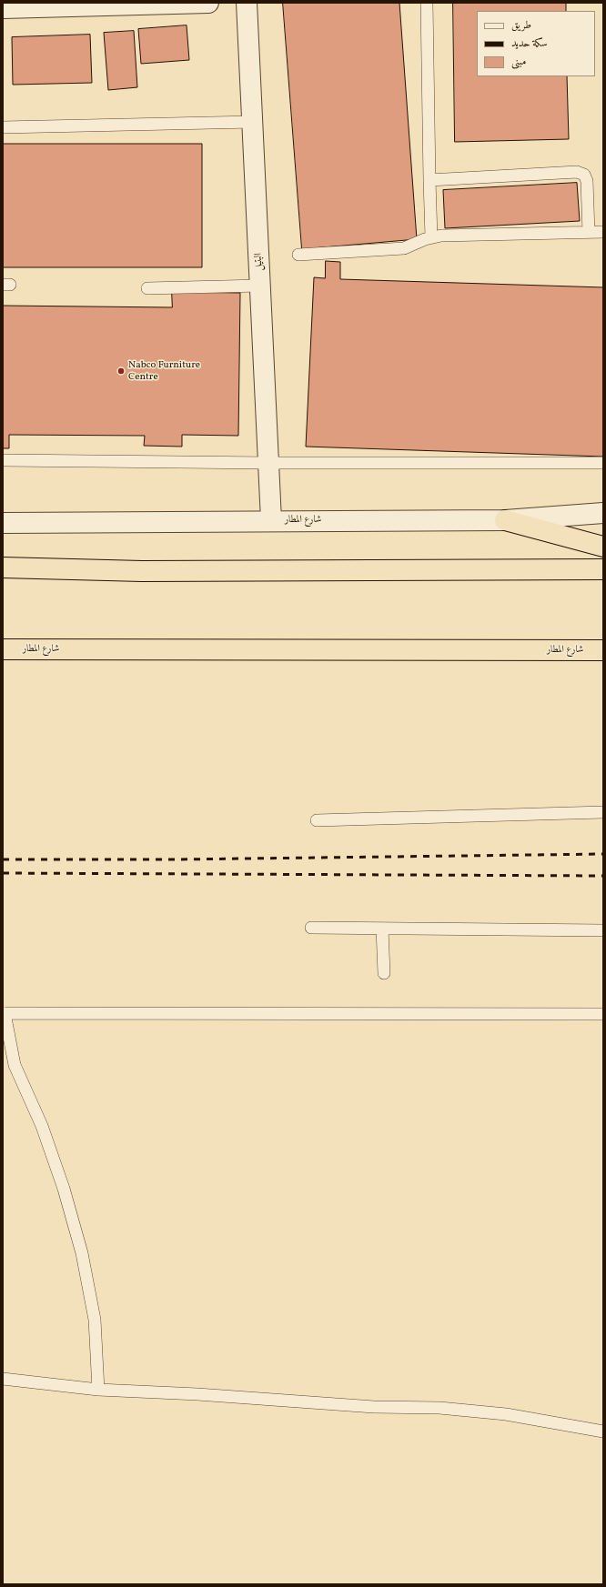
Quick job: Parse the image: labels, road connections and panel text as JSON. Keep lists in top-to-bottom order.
{
  "streets": {
    "highway": ["شارع المطار"],
    "street": ["البتيل"]
  },
  "crossings": [
    ["البتيل", "شارع المطار"]
  ],
  "places": ["Nabco Furniture Centre"],
  "legend": ["طريق", "سكة حديد", "مبنى"]
}
